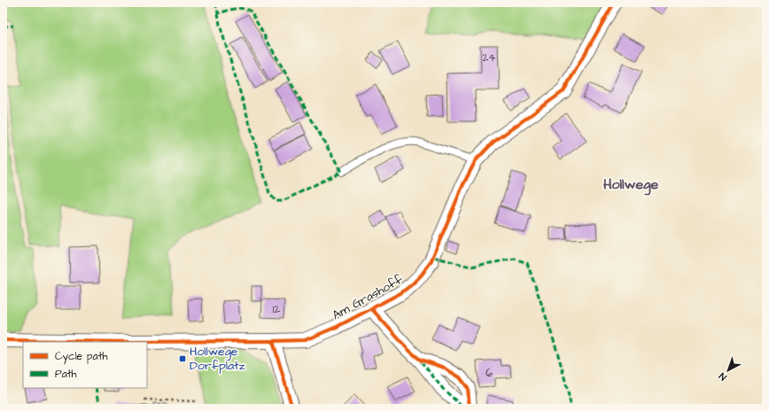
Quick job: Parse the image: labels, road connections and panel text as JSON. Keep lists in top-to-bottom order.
{
  "streets": {
    "street": ["Am Grashoff"]
  },
  "districts": ["Hollwege"],
  "places": {
    "transit": ["Hollwege Dorfplatz"]
  },
  "house_numbers": ["24", "12", "6"],
  "legend": ["Cycle path", "Path"],
  "north": "bottom left"
}
